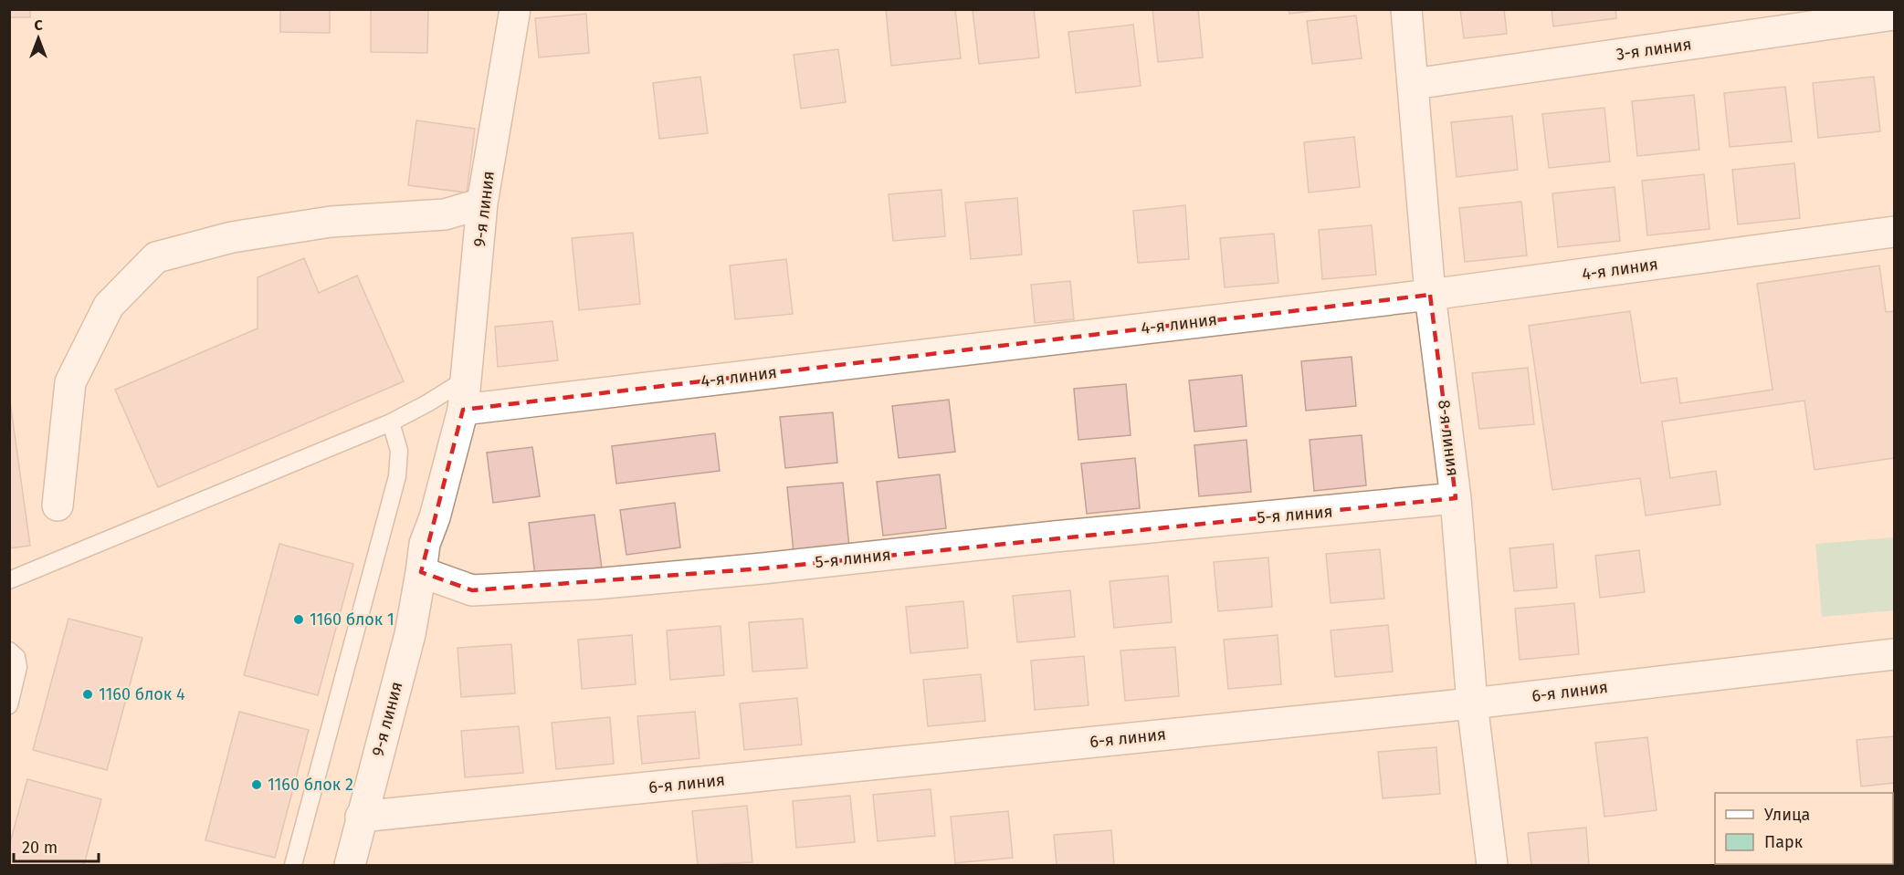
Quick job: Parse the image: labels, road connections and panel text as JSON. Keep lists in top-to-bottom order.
{
  "streets": {
    "street": [
      "3-я линия",
      "9-я линия",
      "4-я линия",
      "8-я линия",
      "5-я линия",
      "6-я линия"
    ]
  },
  "crossings": [
    ["3-я линия", "8-я линия"],
    ["9-я линия", "4-я линия"],
    ["9-я линия", "5-я линия"],
    ["9-я линия", "6-я линия"],
    ["4-я линия", "8-я линия"],
    ["8-я линия", "5-я линия"],
    ["8-я линия", "6-я линия"]
  ],
  "places": ["1160 блок 1", "1160 блок 4", "1160 блок 2"],
  "legend": ["Улица", "Парк"],
  "scale_bar": "20 m",
  "north": "top"
}
